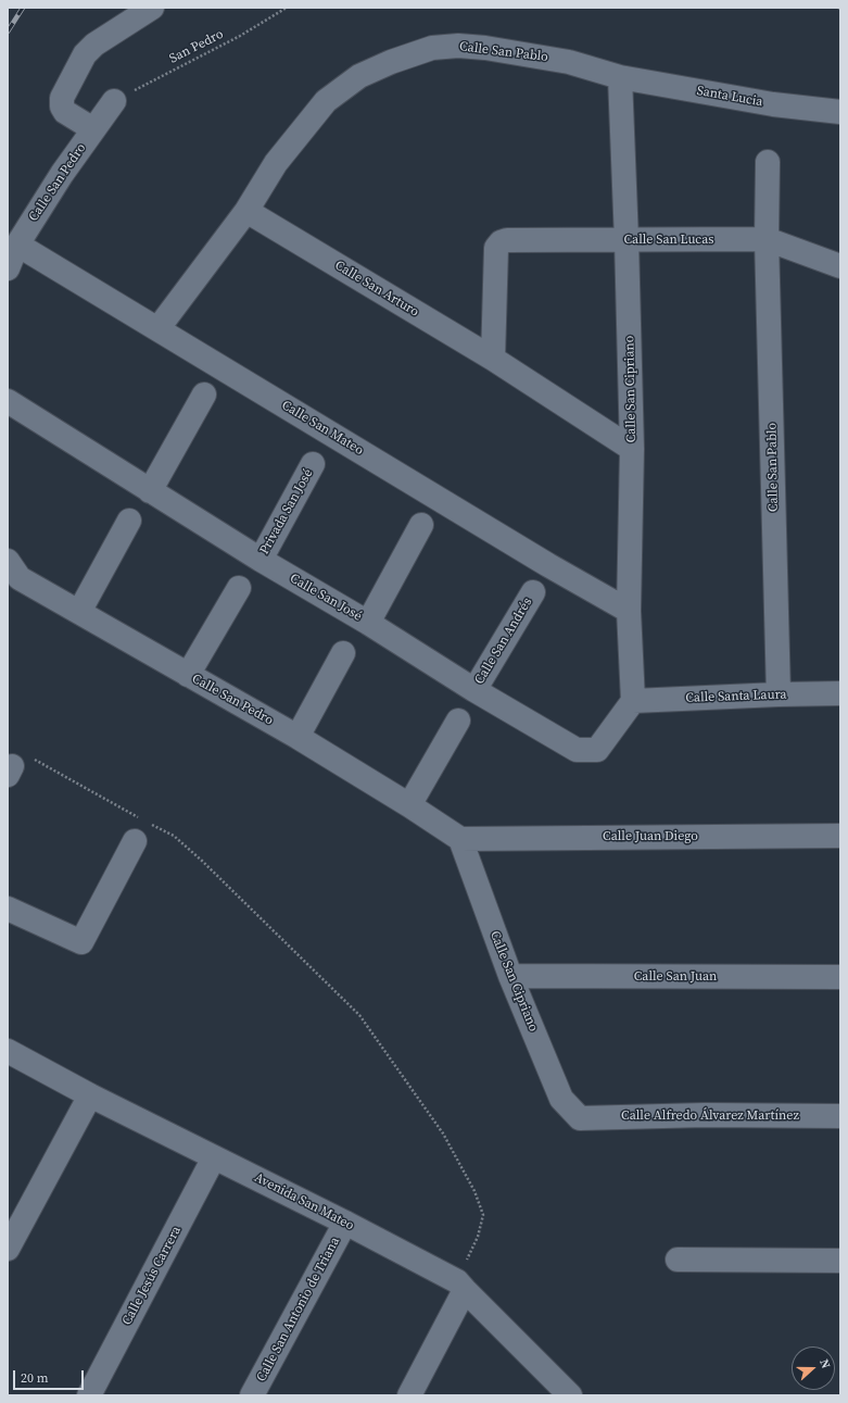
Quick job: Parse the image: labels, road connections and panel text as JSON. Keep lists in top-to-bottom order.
{
  "streets": {
    "street": [
      "Calle San Pablo",
      "Santa Lucia",
      "Calle San Pedro",
      "Calle San Lucas",
      "Calle San Arturo",
      "Calle San Cipriano",
      "Calle San Mateo",
      "Privada San José",
      "Calle San José",
      "Calle San Andrés",
      "Calle Santa Laura",
      "Calle Juan Diego",
      "Calle San Juan",
      "Calle Alfredo Álvarez Martínez",
      "Avenida San Mateo",
      "Calle Jesús Carrera",
      "Calle San Antonio de Triana"
    ],
    "path": ["San Pedro"]
  },
  "crossings": [
    ["San Pedro", "Calle San Pedro"],
    ["Calle San Pablo", "Santa Lucia"],
    ["Calle San Pablo", "Calle San Lucas"],
    ["Calle San Pablo", "Calle San Arturo"],
    ["Calle San Pablo", "Calle San Cipriano"],
    ["Calle San Pablo", "Calle Santa Laura"],
    ["Santa Lucia", "Calle San Cipriano"],
    ["Calle San Pedro", "Calle San Cipriano"],
    ["Calle San Pedro", "Calle San Mateo"],
    ["Calle San Pedro", "Calle Juan Diego"],
    ["Calle San Lucas", "Calle San Arturo"],
    ["Calle San Lucas", "Calle San Cipriano"],
    ["Calle San Arturo", "Calle San Cipriano"],
    ["Calle San Cipriano", "Calle San Mateo"],
    ["Calle San Cipriano", "Calle San José"],
    ["Calle San Cipriano", "Calle Santa Laura"],
    ["Calle San Cipriano", "Calle Juan Diego"],
    ["Calle San Cipriano", "Calle San Juan"],
    ["Calle San Cipriano", "Calle Alfredo Álvarez Martínez"],
    ["Privada San José", "Calle San José"],
    ["Calle San José", "Calle San Andrés"],
    ["Calle San José", "Calle Santa Laura"],
    ["Avenida San Mateo", "Calle Jesús Carrera"],
    ["Avenida San Mateo", "Calle San Antonio de Triana"]
  ],
  "scale_bar": "20 m",
  "north": "right"
}
